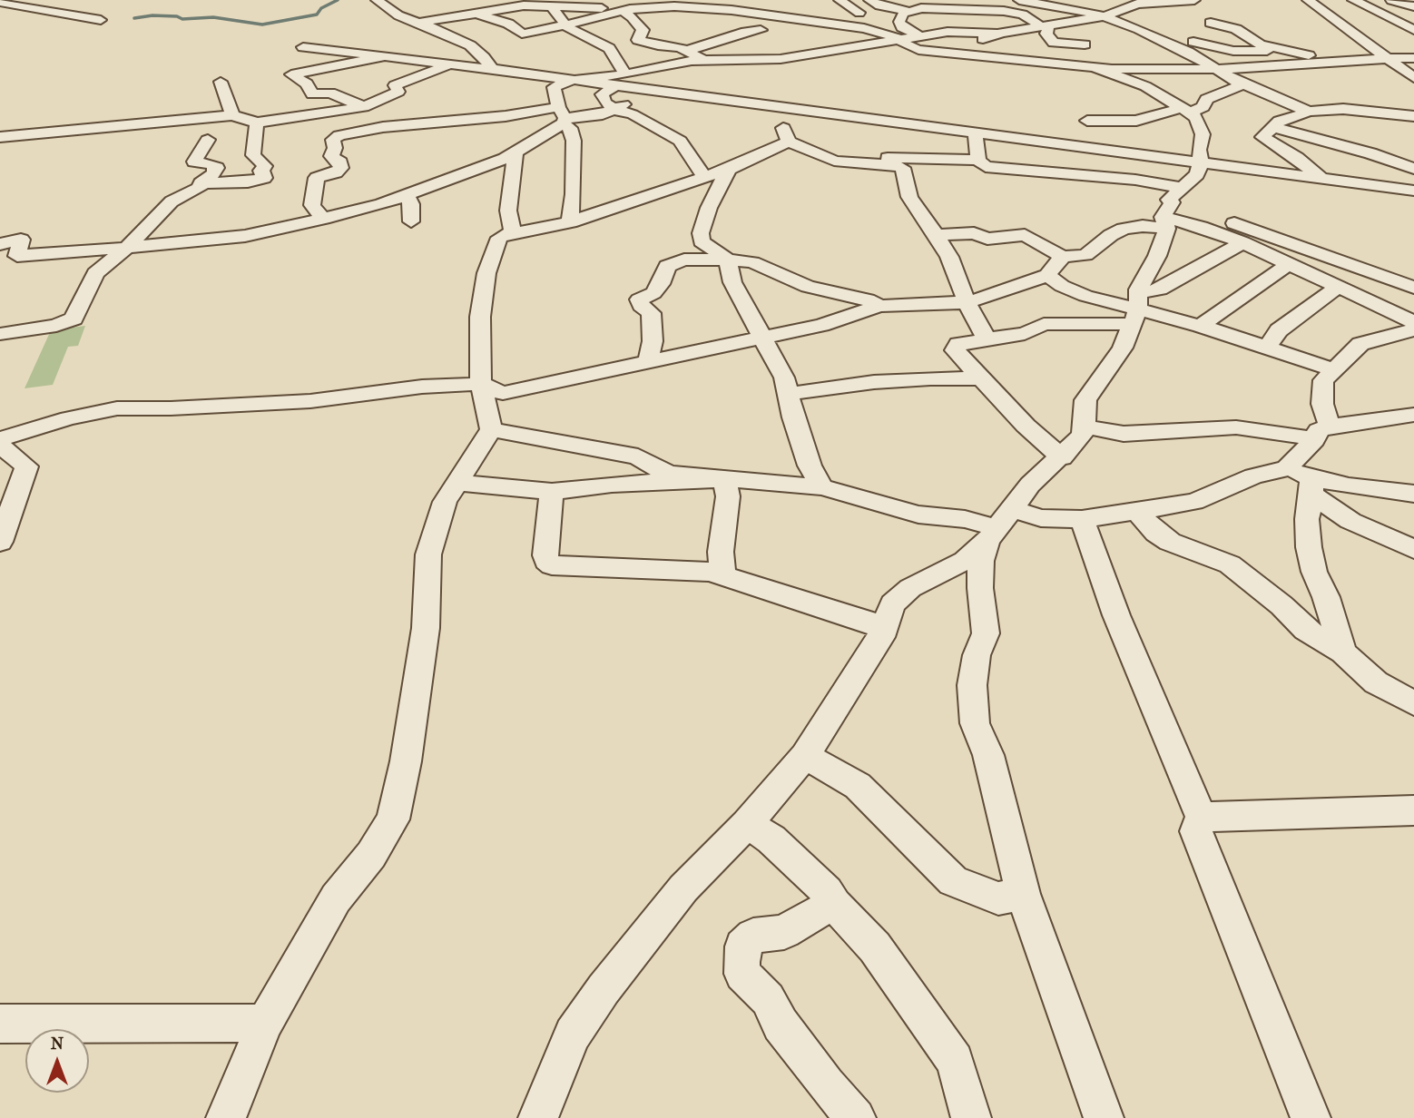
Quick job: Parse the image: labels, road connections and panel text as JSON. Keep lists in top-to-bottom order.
{
  "north": "top"
}
